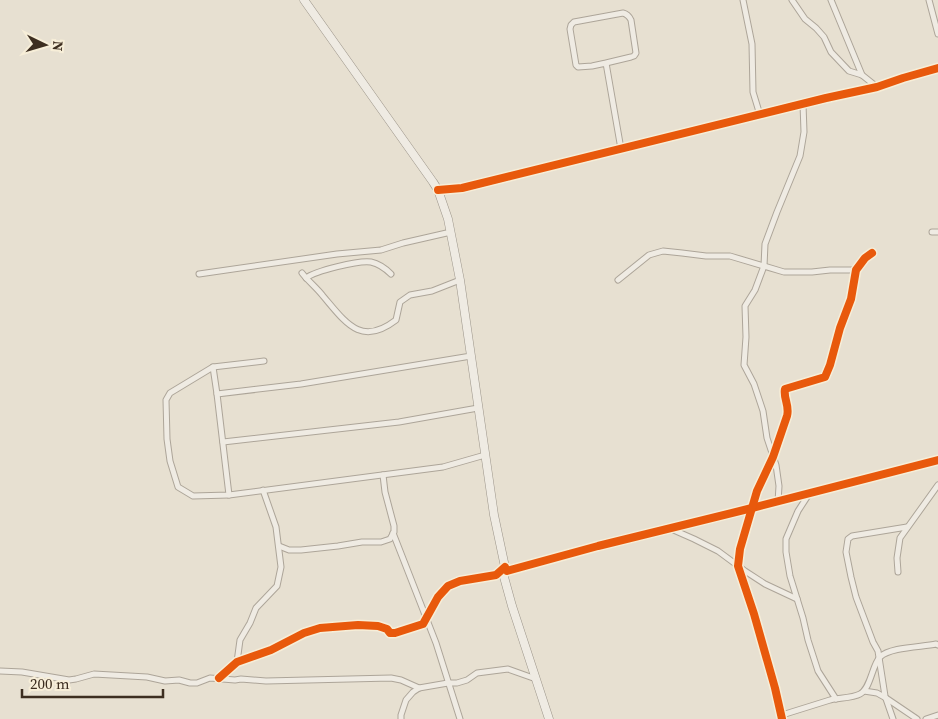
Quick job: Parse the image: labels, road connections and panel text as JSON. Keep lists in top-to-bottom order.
{
  "scale_bar": "200 m",
  "north": "right"
}
